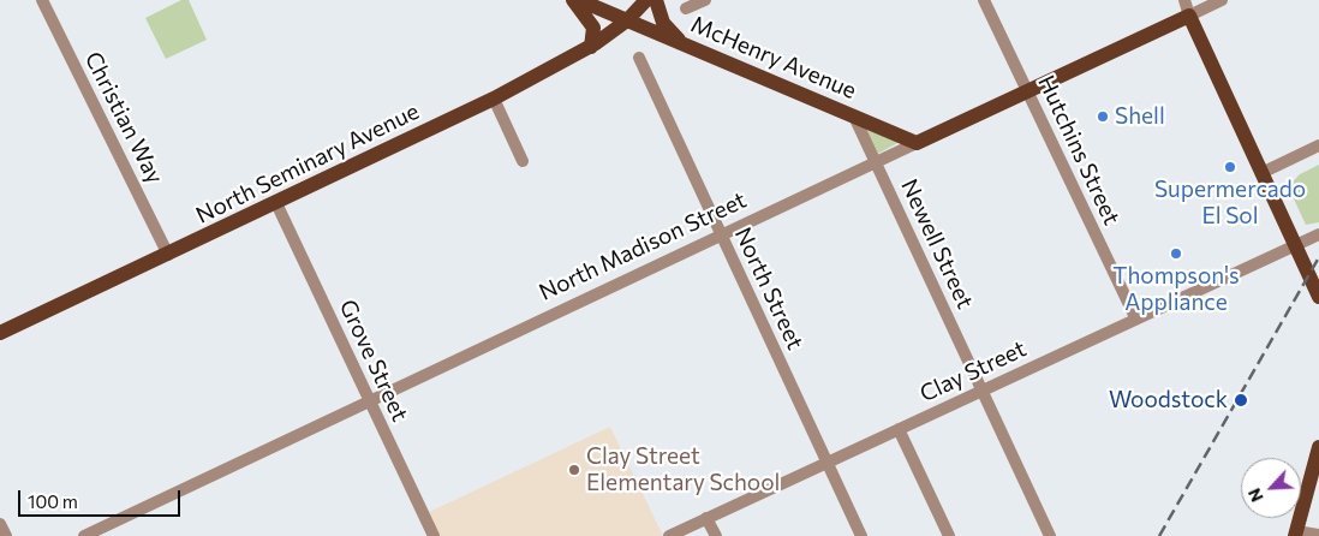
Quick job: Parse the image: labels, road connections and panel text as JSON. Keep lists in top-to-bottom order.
{
  "streets": {
    "main road": ["McHenry Avenue", "North Seminary Avenue", "North Madison Street"],
    "street": [
      "Christian Way",
      "Hutchins Street",
      "Newell Street",
      "North Street",
      "Grove Street",
      "Clay Street"
    ]
  },
  "crossings": [
    ["McHenry Avenue", "North Seminary Avenue"],
    ["McHenry Avenue", "Newell Street"],
    ["McHenry Avenue", "North Madison Street"],
    ["Christian Way", "North Seminary Avenue"],
    ["Hutchins Street", "North Madison Street"],
    ["Hutchins Street", "Clay Street"],
    ["North Seminary Avenue", "Grove Street"],
    ["Newell Street", "North Madison Street"],
    ["Newell Street", "Clay Street"],
    ["North Madison Street", "North Street"],
    ["North Madison Street", "Grove Street"],
    ["North Street", "Clay Street"]
  ],
  "places": [
    "Shell",
    "Supermercado El Sol",
    "Thompson's Appliance",
    "Woodstock",
    "Clay Street Elementary School"
  ],
  "scale_bar": "100 m",
  "north": "bottom left"
}
